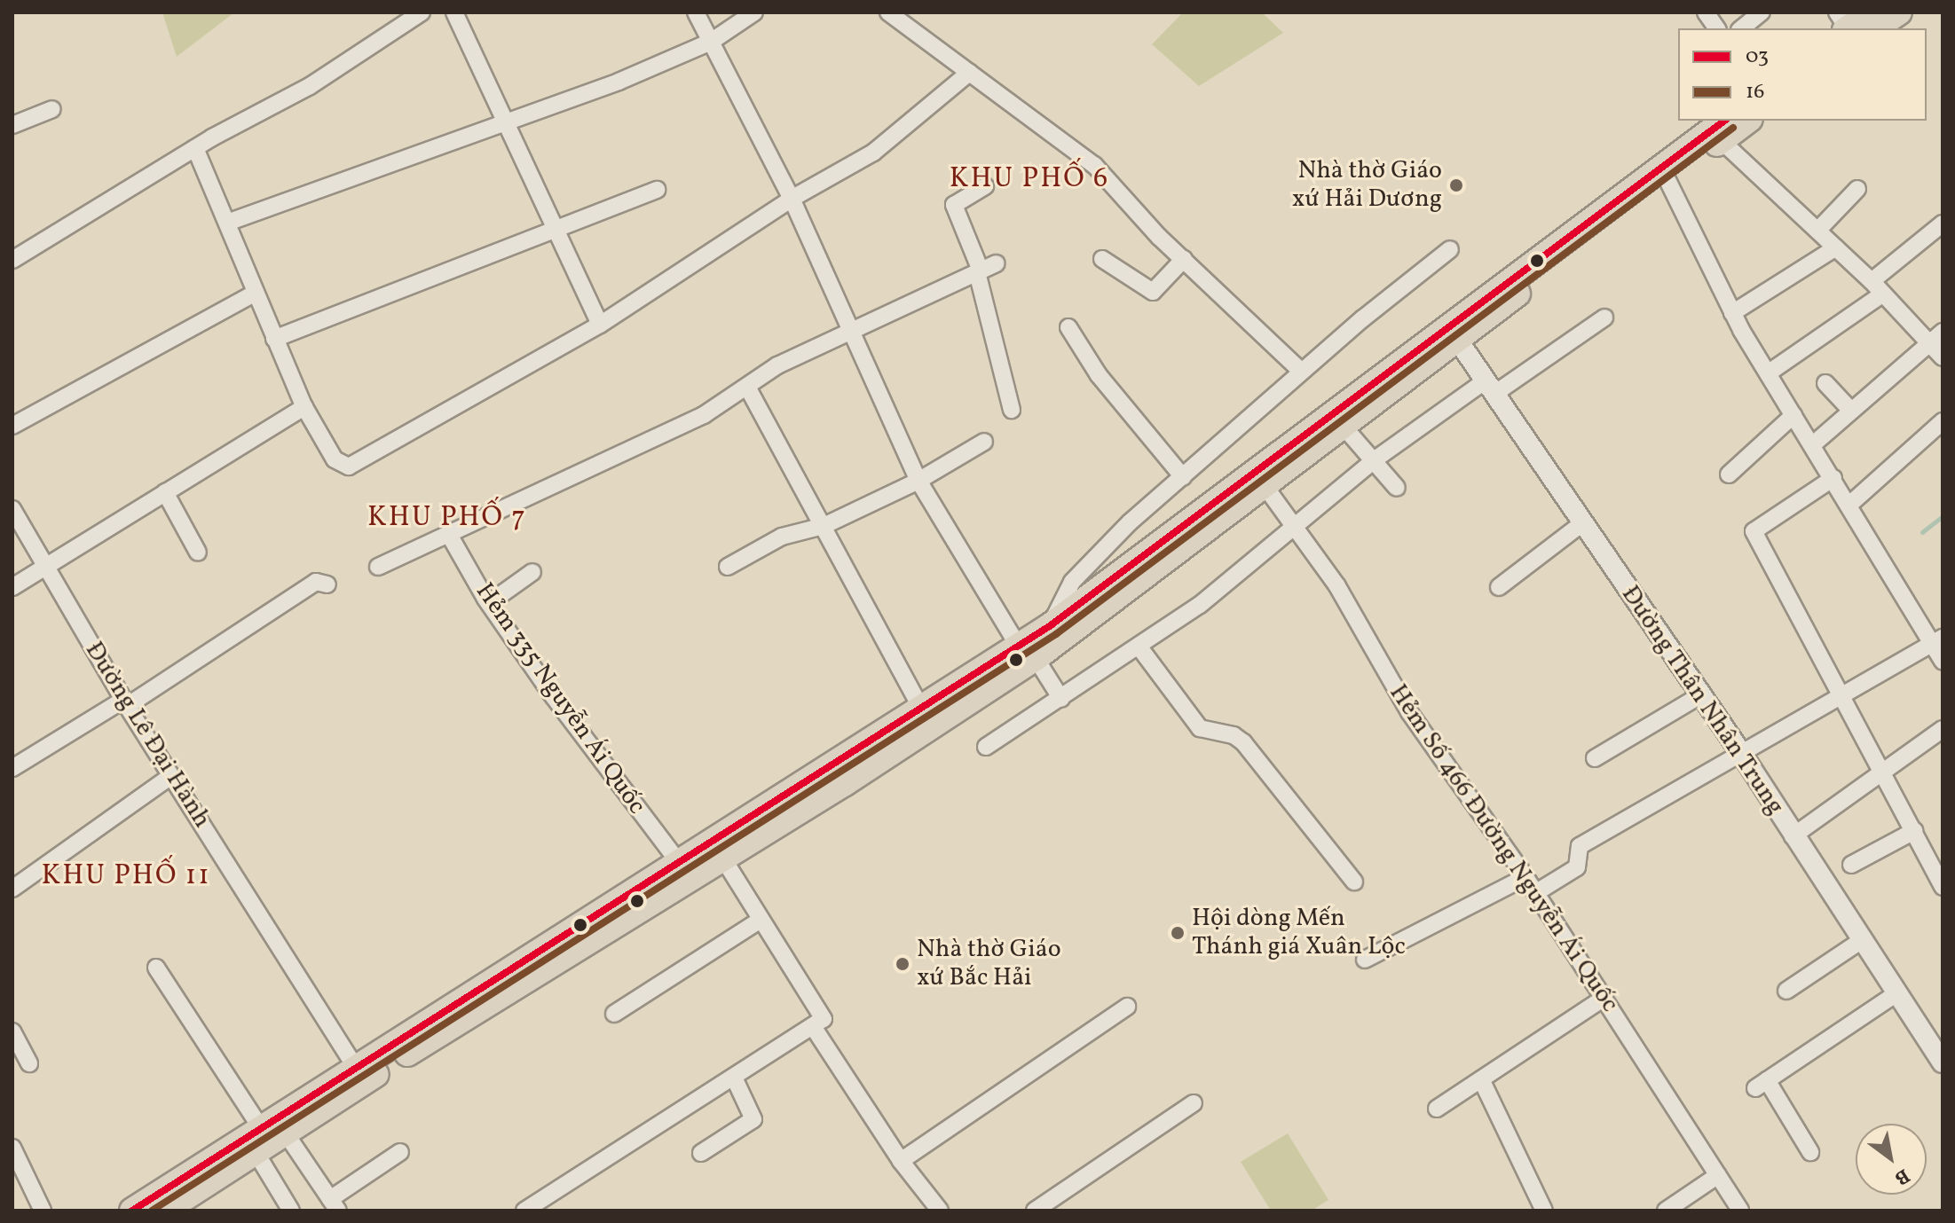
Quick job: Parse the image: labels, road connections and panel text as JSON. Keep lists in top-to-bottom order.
{
  "streets": {
    "street": [
      "Hẻm 335 Nguyễn Ái Quốc",
      "Đường Thân Nhân Trung",
      "Đường Lê Đại Hành",
      "Hẻm Số 466 Đường Nguyễn Ái Quốc"
    ]
  },
  "districts": ["KHU PHỐ 6", "KHU PHỐ 7", "KHU PHỐ 11"],
  "places": ["Nhà thờ Giáo xứ Hải Dương", "Hội dòng Mến Thánh giá Xuân Lộc", "Nhà thờ Giáo xứ Bắc Hải"],
  "lines": ["transit line 03", "transit line 16"],
  "legend": ["03", "16"],
  "north": "bottom right"
}
